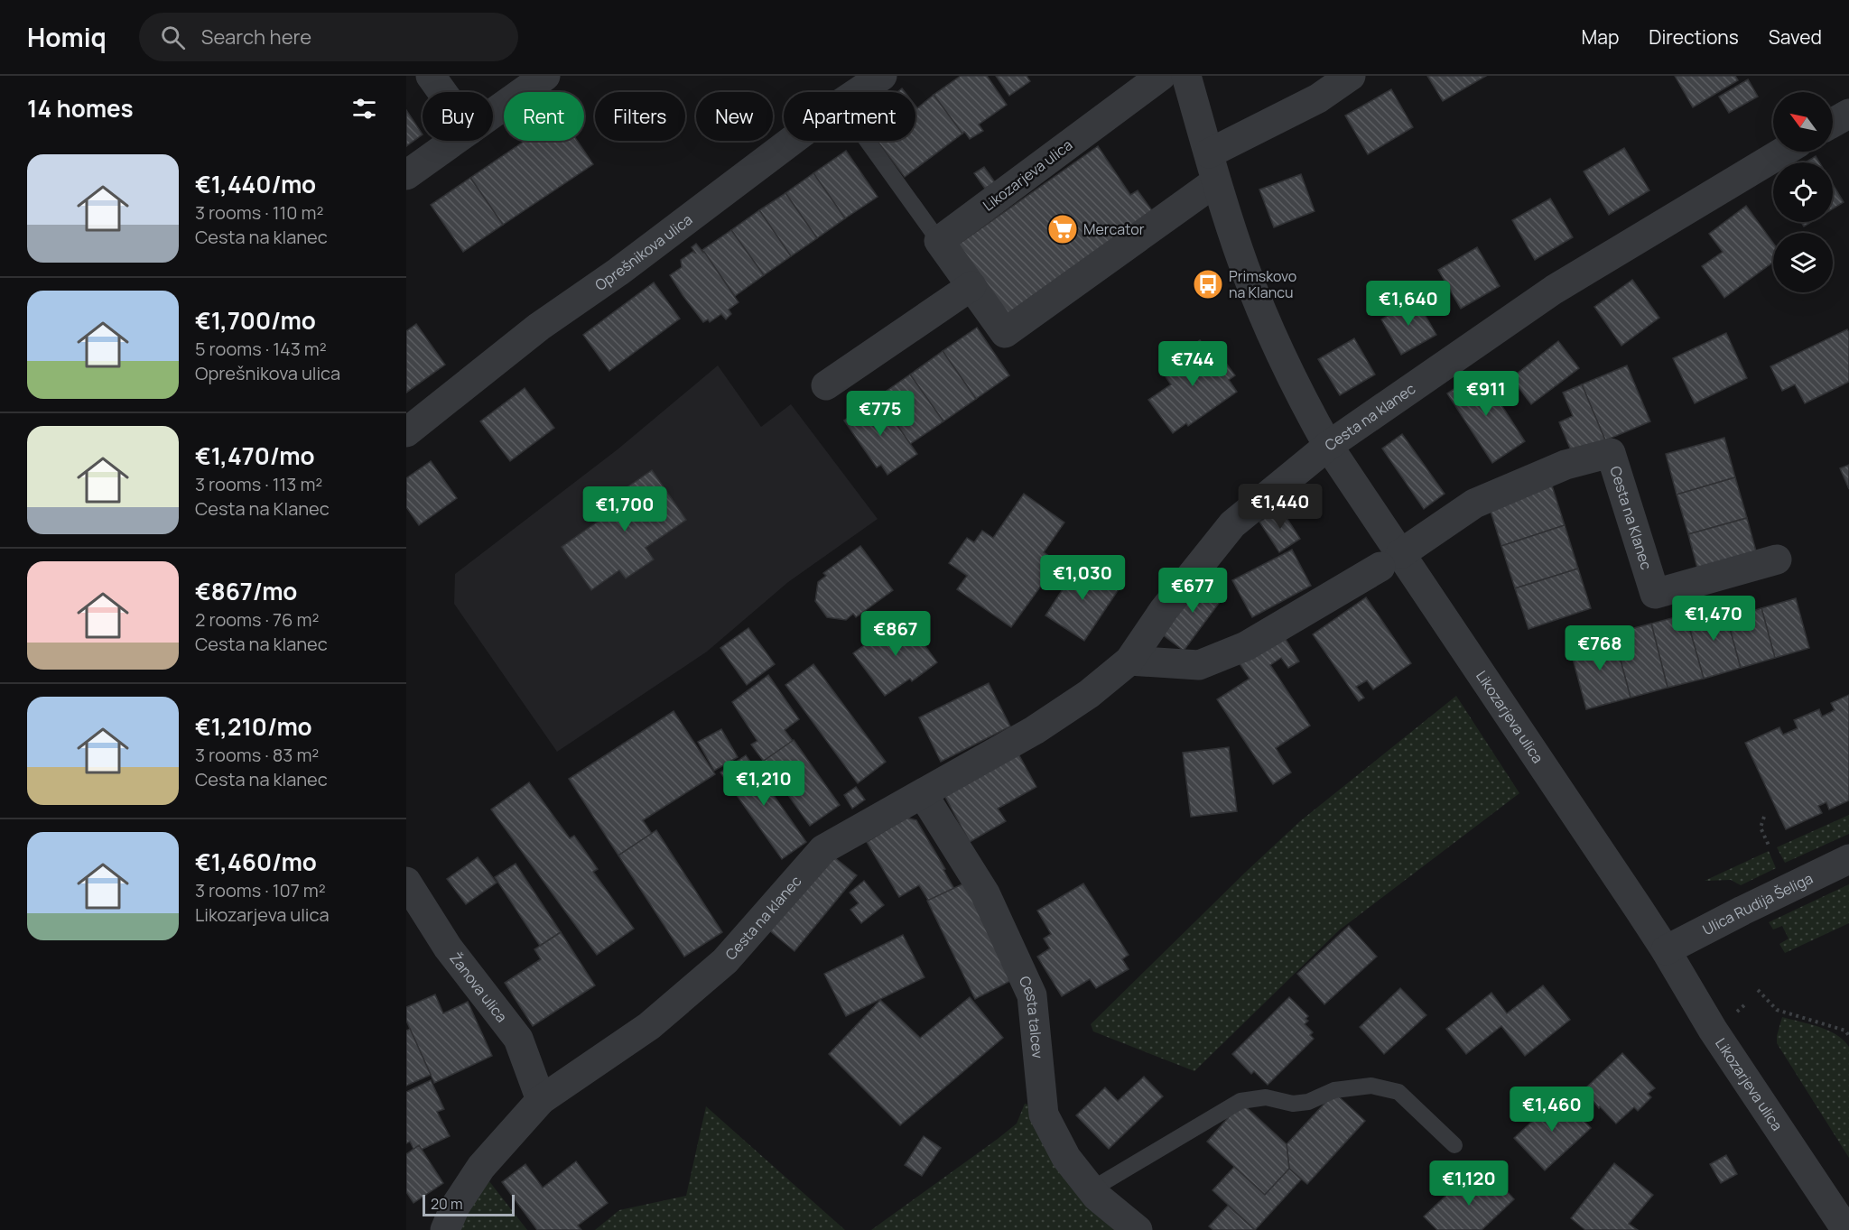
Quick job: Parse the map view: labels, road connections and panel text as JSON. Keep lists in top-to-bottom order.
{
  "streets": {
    "street": [
      "Likozarjeva ulica",
      "Oprešnikova ulica",
      "Cesta na klanec",
      "Cesta na Klanec",
      "Ulica Rudija Šeliga",
      "Žanova ulica",
      "Cesta talcev"
    ]
  },
  "crossings": [
    ["Likozarjeva ulica", "Cesta na klanec"],
    ["Likozarjeva ulica", "Cesta na Klanec"],
    ["Likozarjeva ulica", "Ulica Rudija Šeliga"],
    ["Cesta na klanec", "Žanova ulica"],
    ["Cesta na klanec", "Cesta talcev"]
  ],
  "places": {
    "supermarket": ["Mercator"],
    "bus stop": ["Primskovo na Klancu"]
  },
  "scale_bar": "20 m",
  "north": "top left",
  "page": {
    "header": "Homiq",
    "search": "Search here",
    "nav": ["Map", "Directions", "Saved"],
    "heading": "14 homes",
    "chip": [
      "Buy",
      "Rent",
      "Filters",
      "New",
      "Apartment"
    ],
    "list": [
      {
        "name": "€1,440/mo",
        "note": "3 rooms · 110 m² · Cesta na klanec"
      },
      {
        "name": "€1,700/mo",
        "note": "5 rooms · 143 m² · Oprešnikova ulica"
      },
      {
        "name": "€1,470/mo",
        "note": "3 rooms · 113 m² · Cesta na Klanec"
      },
      {
        "name": "€867/mo",
        "note": "2 rooms · 76 m² · Cesta na klanec"
      },
      {
        "name": "€1,210/mo",
        "note": "3 rooms · 83 m² · Cesta na klanec"
      },
      {
        "name": "€1,460/mo",
        "note": "3 rooms · 107 m² · Likozarjeva ulica"
      }
    ],
    "price": [
      "€1,640",
      "€744",
      "€911",
      "€775",
      "€1,440",
      "€1,700",
      "€1,030",
      "€677",
      "€1,470",
      "€867",
      "€768",
      "€1,210",
      "€1,460",
      "€1,120"
    ],
    "scale": "20 m"
  }
}
